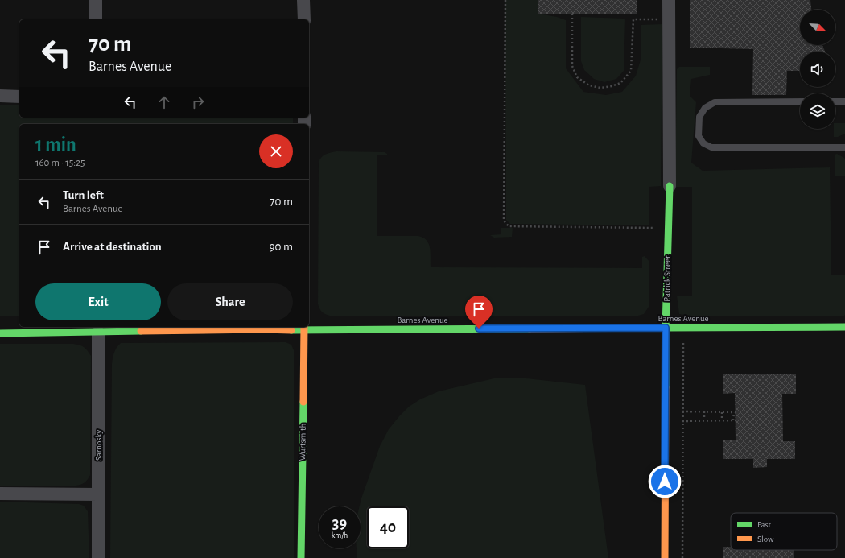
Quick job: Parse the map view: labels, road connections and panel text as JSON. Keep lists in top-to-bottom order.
{
  "streets": {
    "street": [
      "Patrick Street",
      "Barnes Avenue",
      "Wurtsmith",
      "Sarnosky"
    ]
  },
  "crossings": [
    ["Patrick Street", "Barnes Avenue"],
    ["Barnes Avenue", "Wurtsmith"],
    ["Barnes Avenue", "Sarnosky"]
  ],
  "legend": ["Fast", "Slow"],
  "north": "bottom right",
  "page": {
    "turn": ["70 m", "Barnes Avenue"],
    "heading": ["1 min", "160 m · 15:25"],
    "list": [
      {
        "name": "Turn left",
        "note": "Barnes Avenue",
        "value": "70 m"
      },
      {
        "name": "Arrive at destination",
        "value": "90 m"
      }
    ],
    "buttons": ["Exit", "Share"],
    "speed": "39 km/h",
    "limit": "40"
  }
}
